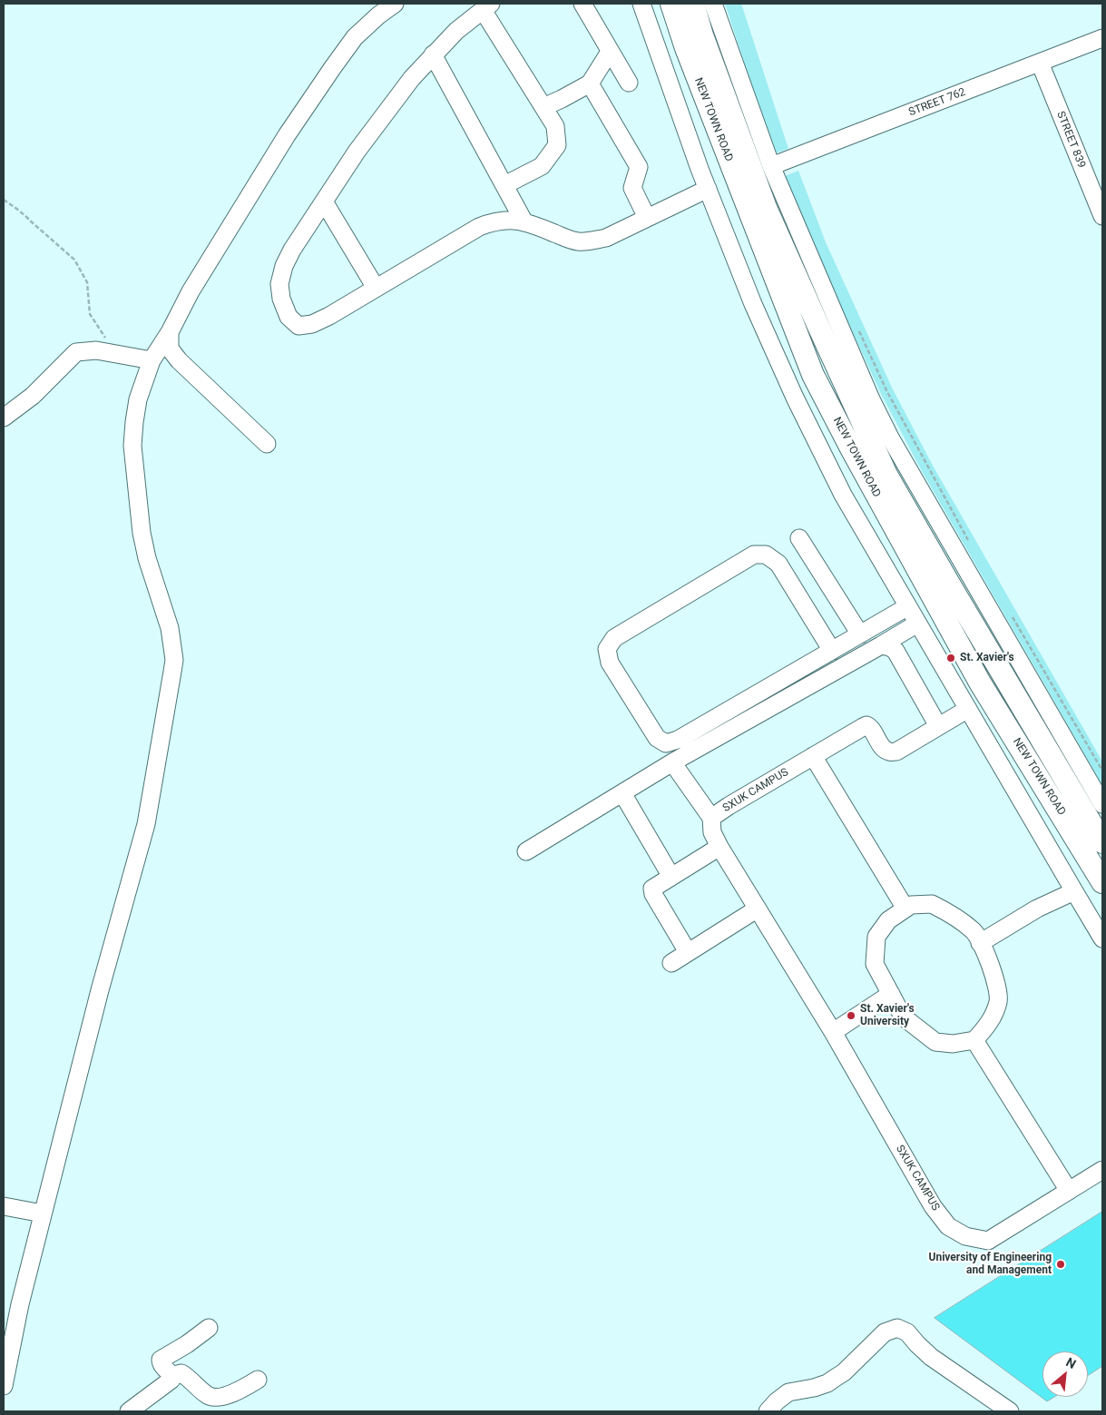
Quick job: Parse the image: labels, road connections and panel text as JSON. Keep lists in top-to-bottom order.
{
  "streets": {
    "main road": ["NEW TOWN ROAD"],
    "street": ["STREET 762", "STREET 839", "SXUK CAMPUS"]
  },
  "crossings": [
    ["STREET 762", "STREET 839"]
  ],
  "places": ["St. Xavier's", "St. Xavier's University", "University of Engineering and Management"],
  "north": "top right"
}
